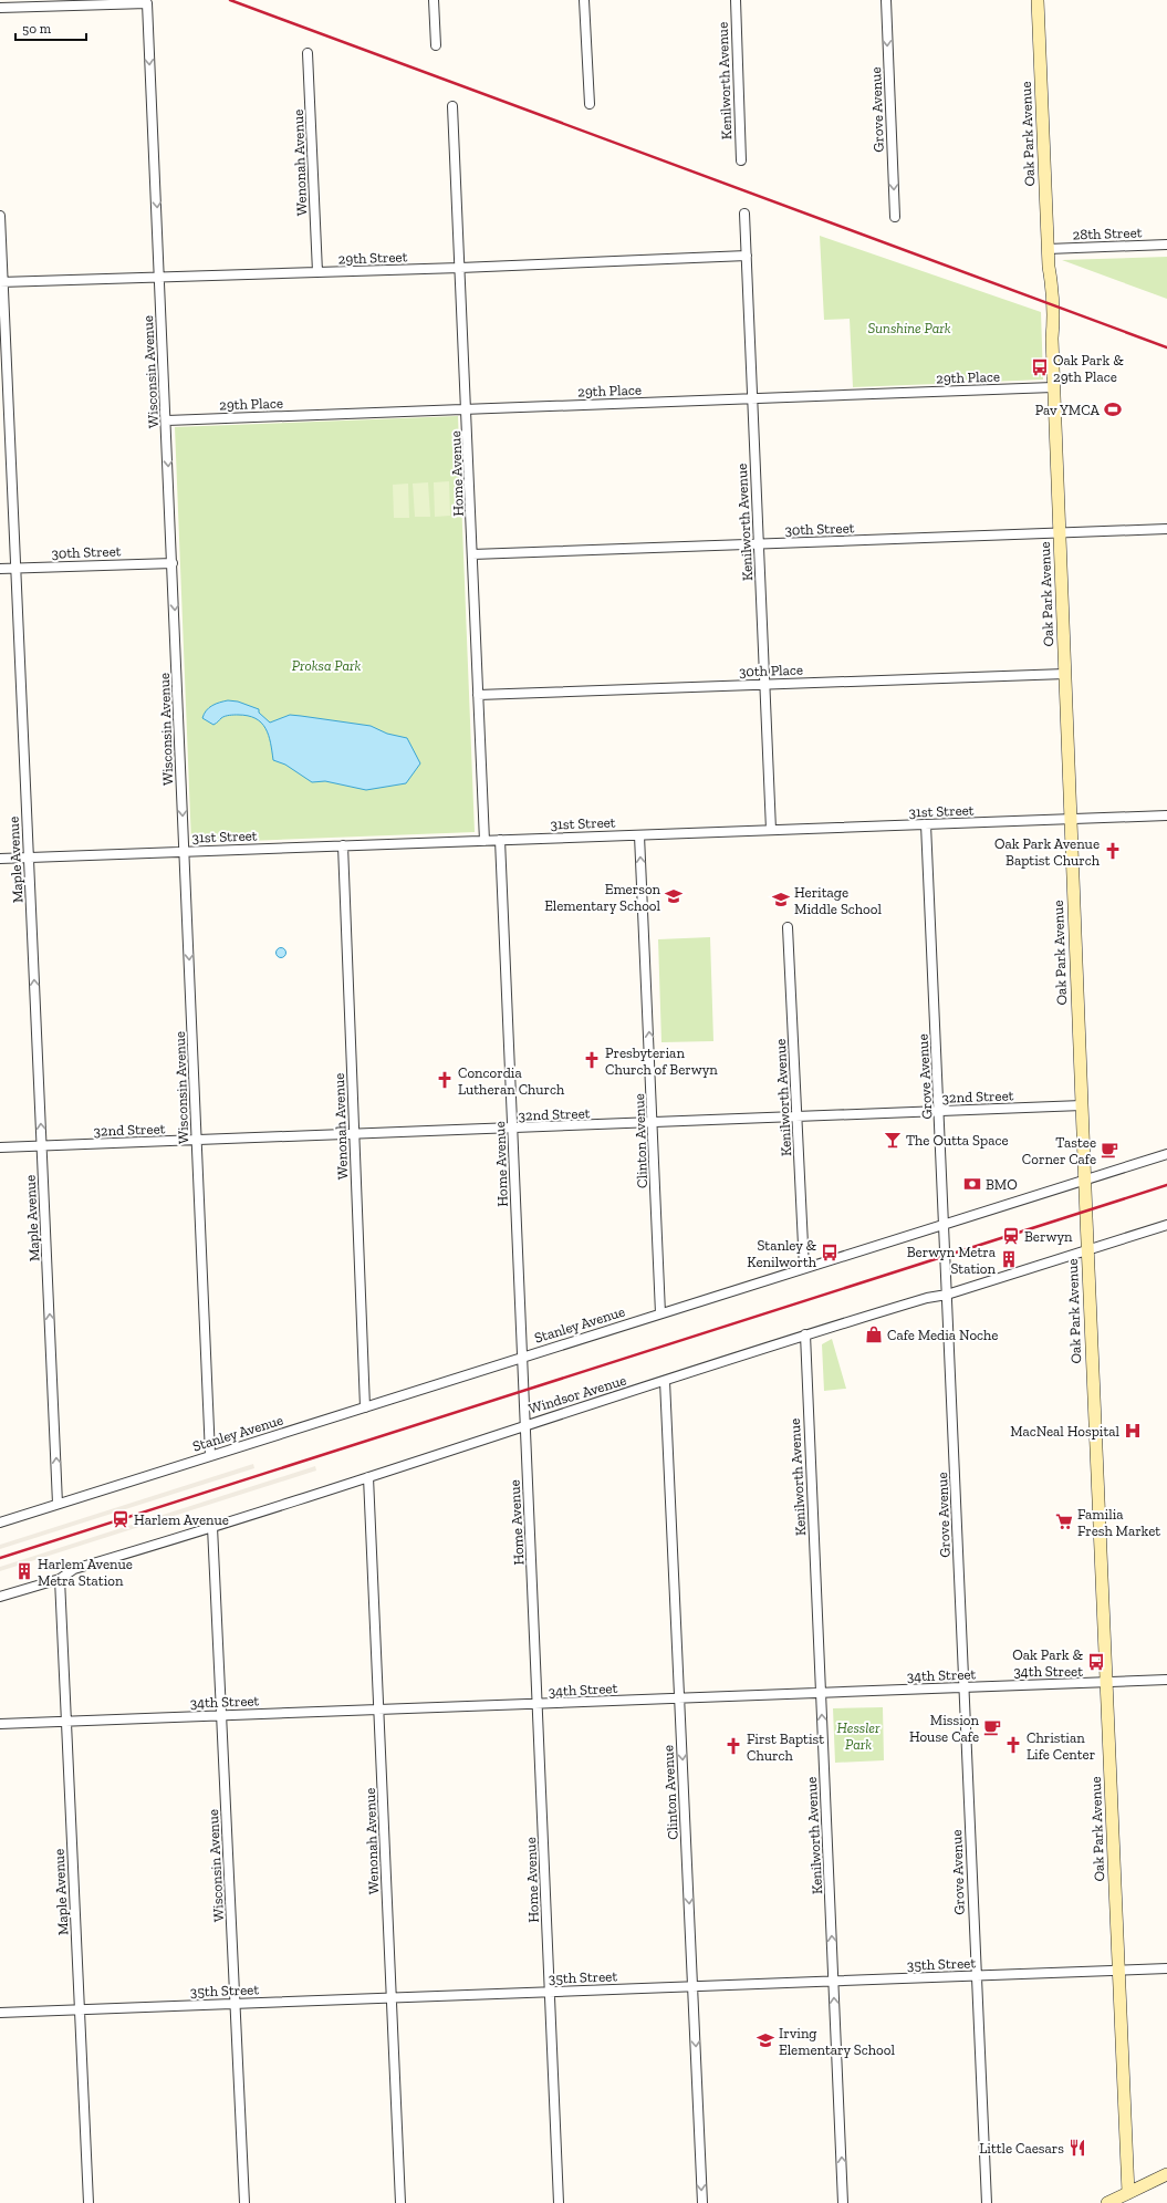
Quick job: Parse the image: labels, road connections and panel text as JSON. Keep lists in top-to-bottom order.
{
  "streets": {
    "street": [
      "Kenilworth Avenue",
      "Grove Avenue",
      "Oak Park Avenue",
      "Wenonah Avenue",
      "28th Street",
      "29th Street",
      "Wisconsin Avenue",
      "29th Place",
      "Home Avenue",
      "30th Street",
      "30th Place",
      "31st Street",
      "Maple Avenue",
      "32nd Street",
      "Clinton Avenue",
      "Stanley Avenue",
      "Windsor Avenue",
      "34th Street",
      "35th Street"
    ]
  },
  "crossings": [
    ["Kenilworth Avenue", "29th Street"],
    ["Kenilworth Avenue", "29th Place"],
    ["Kenilworth Avenue", "30th Street"],
    ["Kenilworth Avenue", "30th Place"],
    ["Kenilworth Avenue", "31st Street"],
    ["Kenilworth Avenue", "32nd Street"],
    ["Kenilworth Avenue", "Stanley Avenue"],
    ["Kenilworth Avenue", "Windsor Avenue"],
    ["Kenilworth Avenue", "34th Street"],
    ["Kenilworth Avenue", "35th Street"],
    ["Grove Avenue", "31st Street"],
    ["Grove Avenue", "32nd Street"],
    ["Grove Avenue", "Stanley Avenue"],
    ["Grove Avenue", "Windsor Avenue"],
    ["Grove Avenue", "34th Street"],
    ["Grove Avenue", "35th Street"],
    ["Oak Park Avenue", "28th Street"],
    ["Oak Park Avenue", "29th Place"],
    ["Oak Park Avenue", "30th Street"],
    ["Oak Park Avenue", "30th Place"],
    ["Oak Park Avenue", "31st Street"],
    ["Oak Park Avenue", "32nd Street"],
    ["Oak Park Avenue", "Stanley Avenue"],
    ["Oak Park Avenue", "Windsor Avenue"],
    ["Oak Park Avenue", "34th Street"],
    ["Oak Park Avenue", "35th Street"],
    ["Wenonah Avenue", "29th Street"],
    ["Wenonah Avenue", "31st Street"],
    ["Wenonah Avenue", "32nd Street"],
    ["Wenonah Avenue", "Stanley Avenue"],
    ["Wenonah Avenue", "Windsor Avenue"],
    ["Wenonah Avenue", "34th Street"],
    ["Wenonah Avenue", "35th Street"],
    ["29th Street", "Wisconsin Avenue"],
    ["29th Street", "Home Avenue"],
    ["29th Street", "Maple Avenue"],
    ["Wisconsin Avenue", "29th Place"],
    ["Wisconsin Avenue", "30th Street"],
    ["Wisconsin Avenue", "31st Street"],
    ["Wisconsin Avenue", "32nd Street"],
    ["Wisconsin Avenue", "Stanley Avenue"],
    ["Wisconsin Avenue", "Windsor Avenue"],
    ["Wisconsin Avenue", "34th Street"],
    ["Wisconsin Avenue", "35th Street"],
    ["29th Place", "Home Avenue"],
    ["Home Avenue", "30th Street"],
    ["Home Avenue", "30th Place"],
    ["Home Avenue", "31st Street"],
    ["Home Avenue", "32nd Street"],
    ["Home Avenue", "Stanley Avenue"],
    ["Home Avenue", "Windsor Avenue"],
    ["Home Avenue", "34th Street"],
    ["Home Avenue", "35th Street"],
    ["30th Street", "Maple Avenue"],
    ["31st Street", "Maple Avenue"],
    ["31st Street", "Clinton Avenue"],
    ["Maple Avenue", "32nd Street"],
    ["Maple Avenue", "Stanley Avenue"],
    ["Maple Avenue", "Windsor Avenue"],
    ["Maple Avenue", "34th Street"],
    ["Maple Avenue", "35th Street"],
    ["32nd Street", "Clinton Avenue"],
    ["Clinton Avenue", "Stanley Avenue"],
    ["Clinton Avenue", "Windsor Avenue"],
    ["Clinton Avenue", "34th Street"],
    ["Clinton Avenue", "35th Street"]
  ],
  "one_way": ["Wisconsin Avenue"],
  "parks": ["Sunshine Park", "Proksa Park", "Hessler Park"],
  "places": {
    "bus stop": ["Oak Park & 29th Place", "Stanley & Kenilworth", "Oak Park & 34th Street"],
    "sports": ["Pav YMCA"],
    "church": [
      "Oak Park Avenue Baptist Church",
      "Presbyterian Church of Berwyn",
      "Concordia Lutheran Church",
      "Christian Life Center",
      "First Baptist Church"
    ],
    "school or university": ["Emerson Elementary School", "Heritage Middle School", "Irving Elementary School"],
    "bar": ["The Outta Space"],
    "cafe": ["Tastee Corner Cafe", "Mission House Cafe"],
    "bank": ["BMO"],
    "station": ["Berwyn", "Harlem Avenue"],
    "building": ["Berwyn Metra Station", "Harlem Avenue Metra Station"],
    "shop": ["Cafe Media Noche"],
    "hospital": ["MacNeal Hospital"],
    "supermarket": ["Familia Fresh Market"],
    "restaurant": ["Little Caesars"]
  },
  "scale_bar": "50 m"
}
